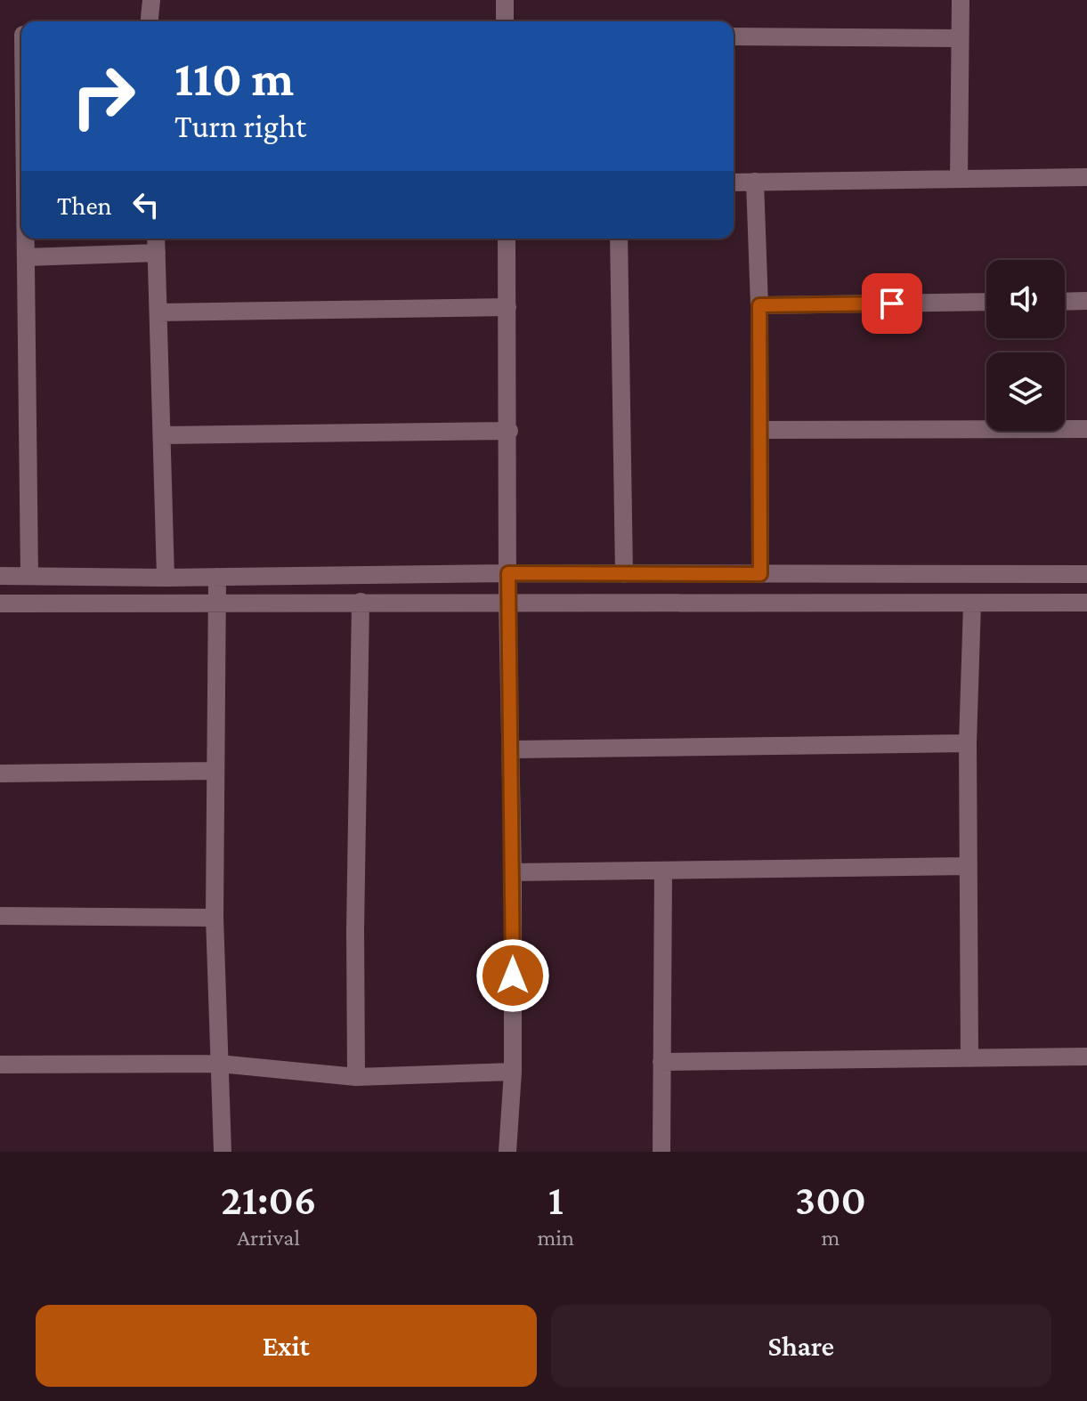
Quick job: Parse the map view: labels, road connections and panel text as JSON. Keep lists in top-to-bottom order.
{
  "page": {
    "turn": ["110 m", "Turn right"],
    "then": "Then",
    "eta": [
      "21:06",
      "Arrival",
      "1",
      "min",
      "300",
      "m"
    ],
    "buttons": ["Exit", "Share"]
  }
}
